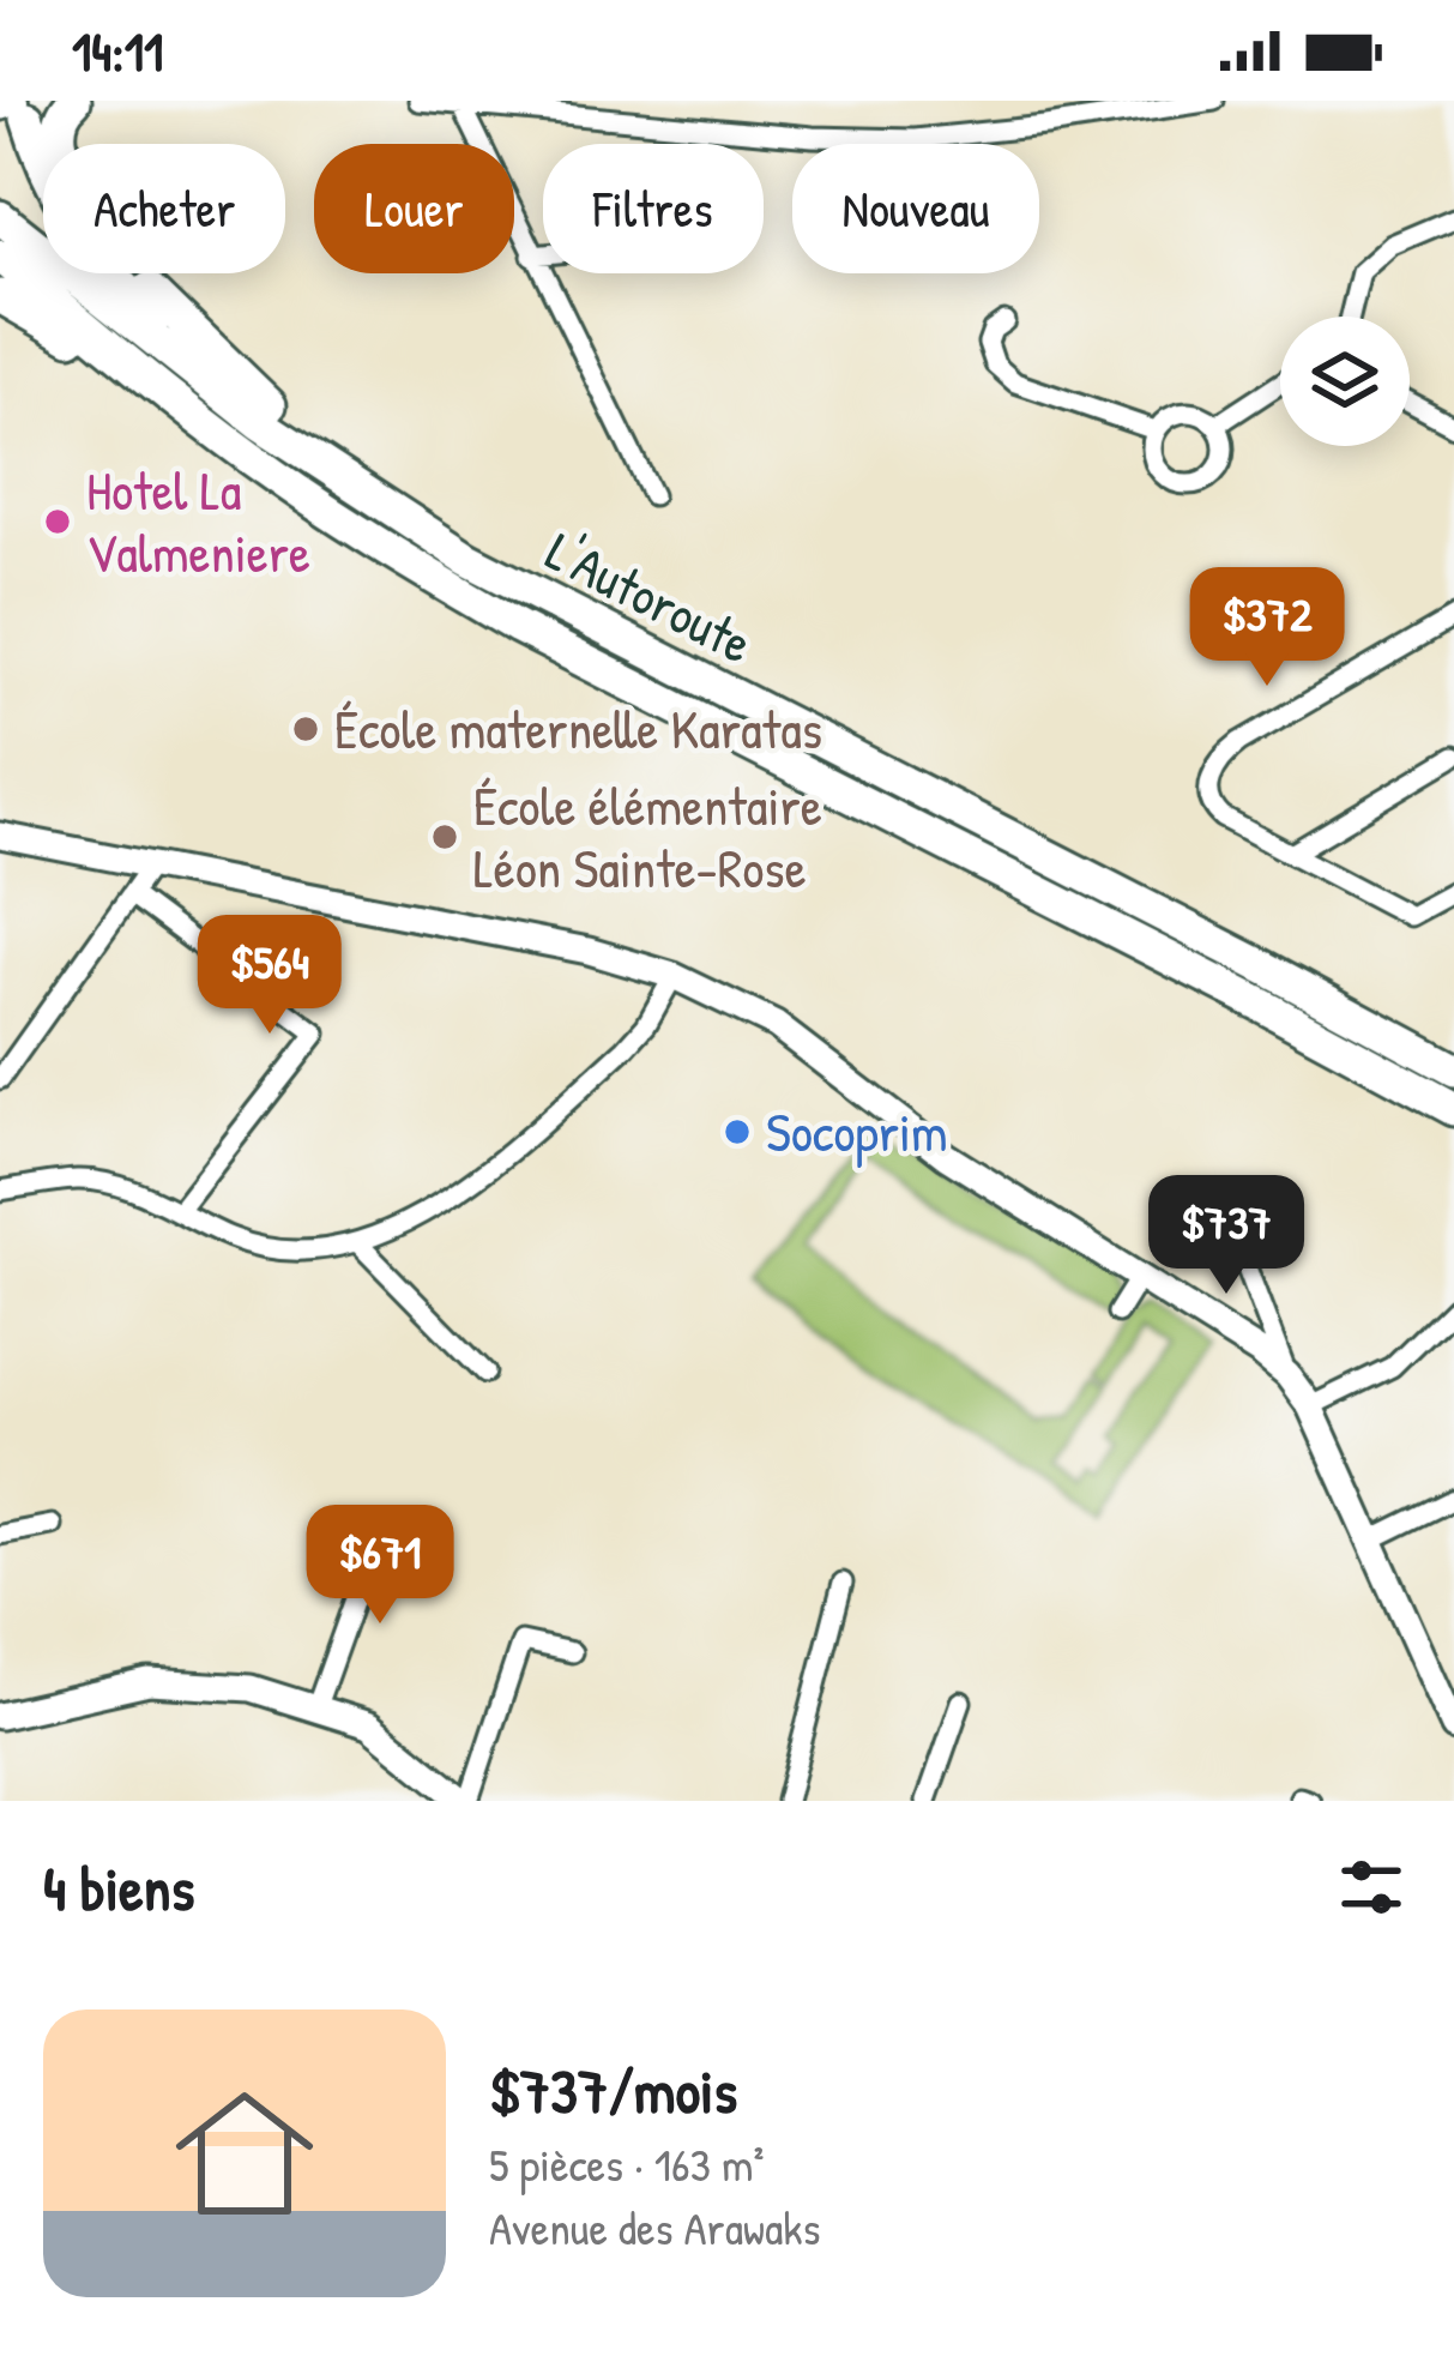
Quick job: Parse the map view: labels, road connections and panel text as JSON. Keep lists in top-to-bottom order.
{
  "streets": {
    "highway": ["L'Autoroute"]
  },
  "places": [
    "Hotel La Valmeniere",
    "École maternelle Karatas",
    "École élémentaire Léon Sainte-Rose",
    "Socoprim"
  ],
  "page": {
    "status": "14:11",
    "chip": [
      "Acheter",
      "Louer",
      "Filtres",
      "Nouveau"
    ],
    "price": [
      "$372",
      "$564",
      "$737",
      "$671"
    ],
    "heading": "4 biens",
    "list": [
      {
        "name": "$737/mois",
        "note": "5 pièces · 163 m² · Avenue des Arawaks"
      }
    ]
  }
}
